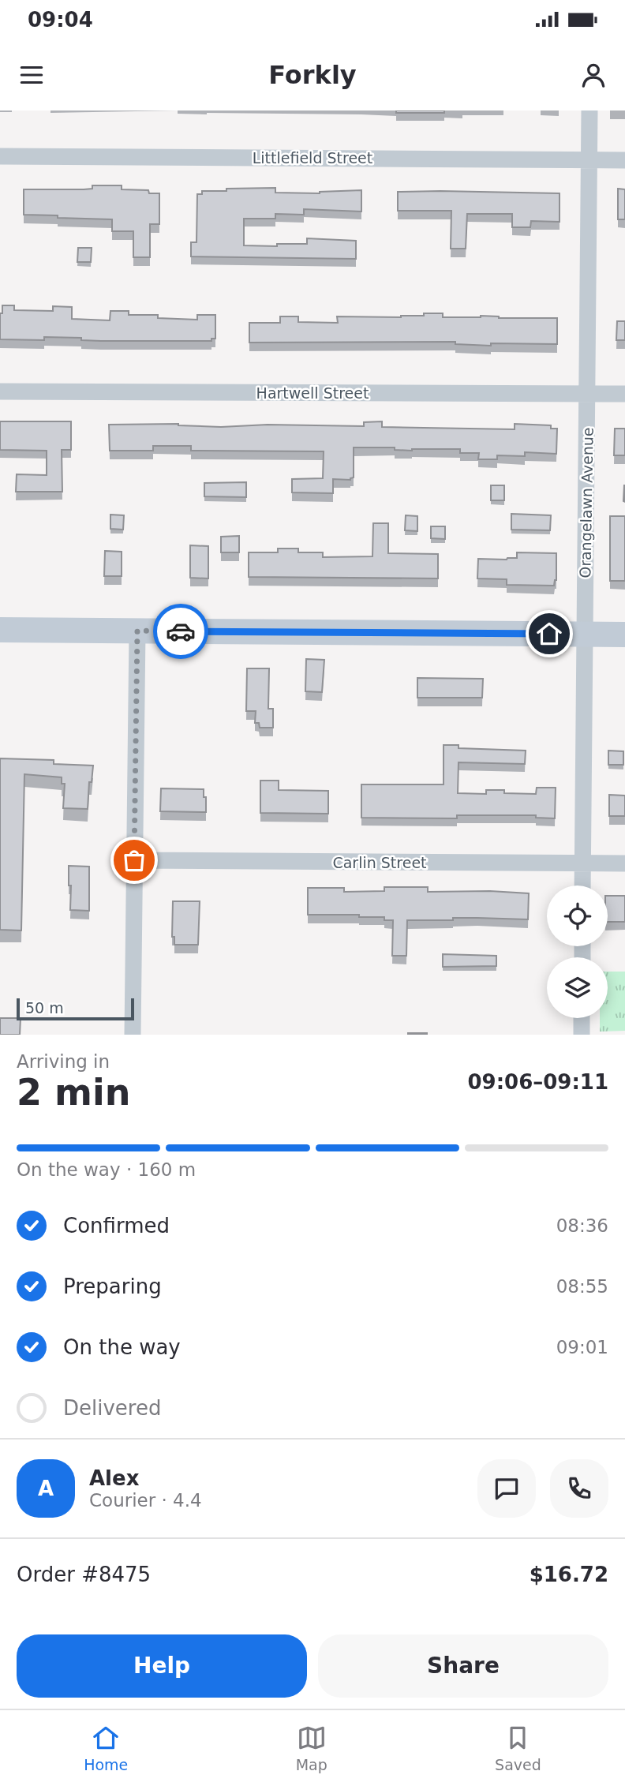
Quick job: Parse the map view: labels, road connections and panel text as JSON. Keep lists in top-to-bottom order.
{
  "streets": {
    "street": [
      "Littlefield Street",
      "Hartwell Street",
      "Orangelawn Avenue",
      "Carlin Street"
    ]
  },
  "crossings": [
    ["Littlefield Street", "Orangelawn Avenue"],
    ["Hartwell Street", "Orangelawn Avenue"],
    ["Orangelawn Avenue", "Carlin Street"]
  ],
  "scale_bar": "50 m",
  "page": {
    "status": "09:04",
    "header": "Forkly",
    "scale": "50 m",
    "heading": ["2 min", "Arriving in", "09:06–09:11"],
    "panel": [
      "Alex",
      "Courier · 4.4",
      "Order #8475",
      "$16.72"
    ],
    "bar": "On the way · 160 m",
    "list": [
      ["Confirmed", "08:36"],
      ["Preparing", "08:55"],
      ["On the way", "09:01"],
      "Delivered"
    ],
    "round": "A",
    "buttons": ["Help", "Share"],
    "tabs": ["Home", "Map", "Saved"]
  }
}
